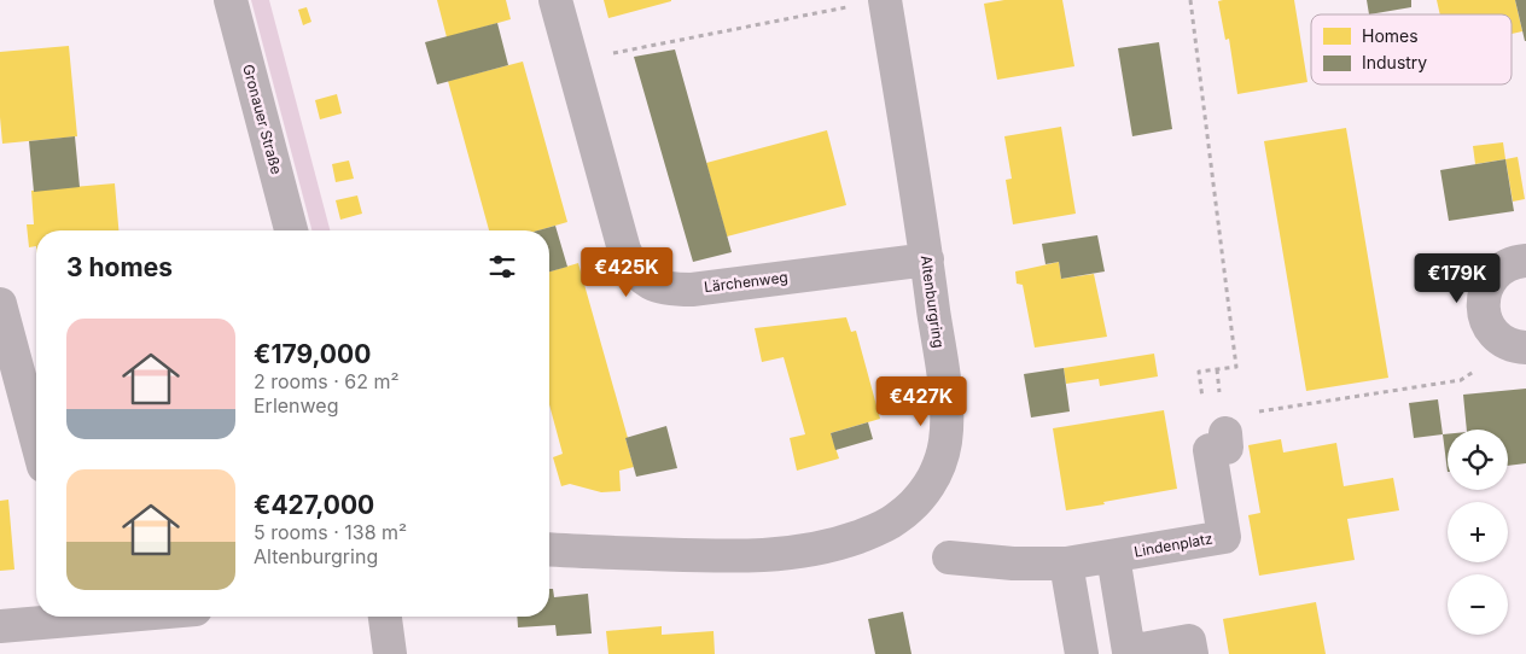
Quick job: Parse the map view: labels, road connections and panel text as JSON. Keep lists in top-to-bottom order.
{
  "streets": {
    "street": [
      "Gronauer Straße",
      "Lärchenweg",
      "Altenburgring",
      "Lindenplatz"
    ]
  },
  "crossings": [
    ["Lärchenweg", "Altenburgring"]
  ],
  "legend": ["Homes", "Industry"],
  "page": {
    "heading": "3 homes",
    "price": ["€425K", "€179K", "€427K"],
    "list": [
      {
        "name": "€179,000",
        "note": "2 rooms · 62 m² · Erlenweg"
      },
      {
        "name": "€427,000",
        "note": "5 rooms · 138 m² · Altenburgring"
      }
    ],
    "map_buttons": ["+", "−"]
  }
}
